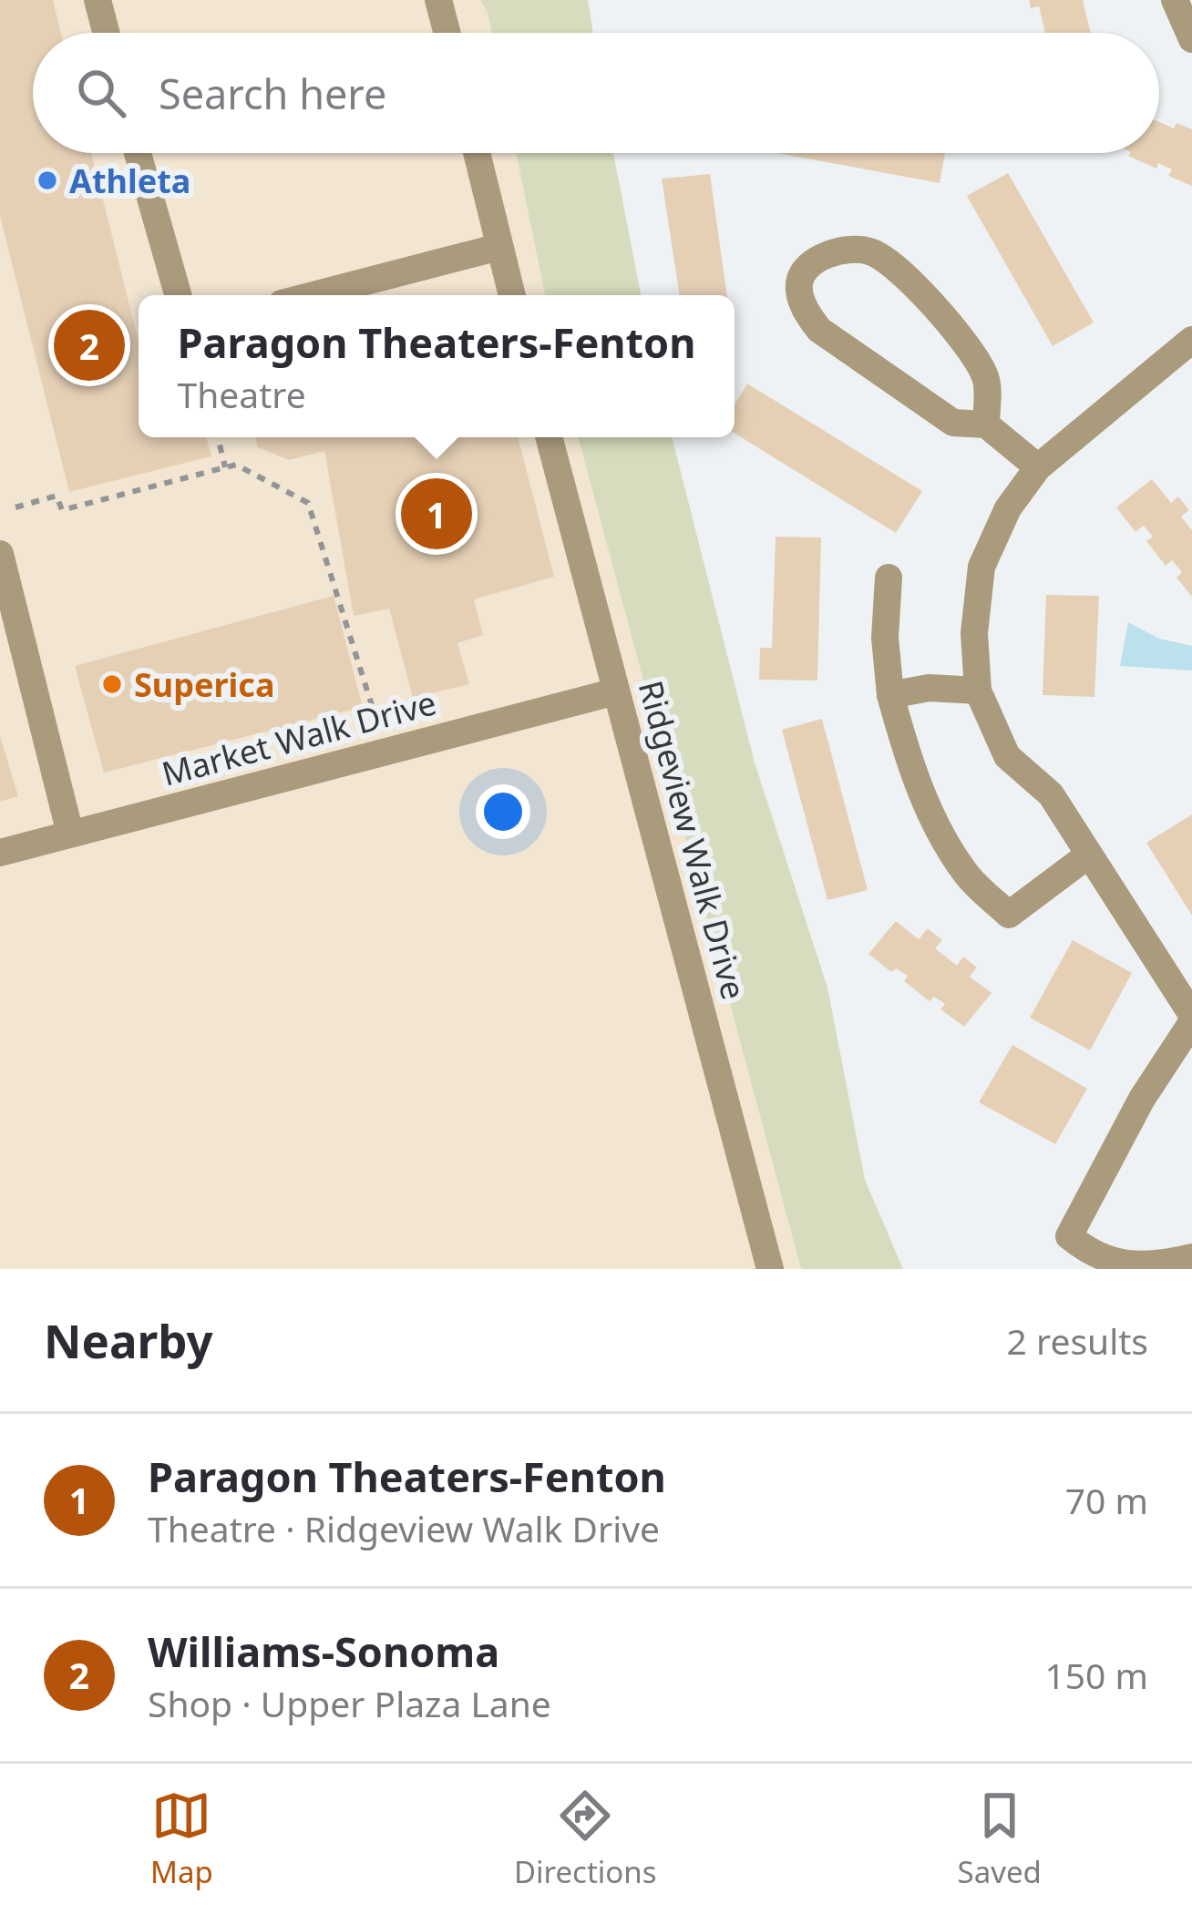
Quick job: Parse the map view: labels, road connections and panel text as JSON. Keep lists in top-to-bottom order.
{
  "streets": {
    "street": ["Market Walk Drive", "Ridgeview Walk Drive"]
  },
  "crossings": [
    ["Market Walk Drive", "Ridgeview Walk Drive"]
  ],
  "places": ["Athleta", "Superica"],
  "page": {
    "search": "Search here",
    "popup": ["Paragon Theaters-Fenton", "Theatre"],
    "pins": ["2", "1"],
    "heading": ["Nearby", "2 results"],
    "list": [
      {
        "mark": "1",
        "name": "Paragon Theaters-Fenton",
        "note": "Theatre · Ridgeview Walk Drive",
        "value": "70 m"
      },
      {
        "mark": "2",
        "name": "Williams-Sonoma",
        "note": "Shop · Upper Plaza Lane",
        "value": "150 m"
      }
    ],
    "nav": ["Map", "Directions", "Saved"]
  }
}
